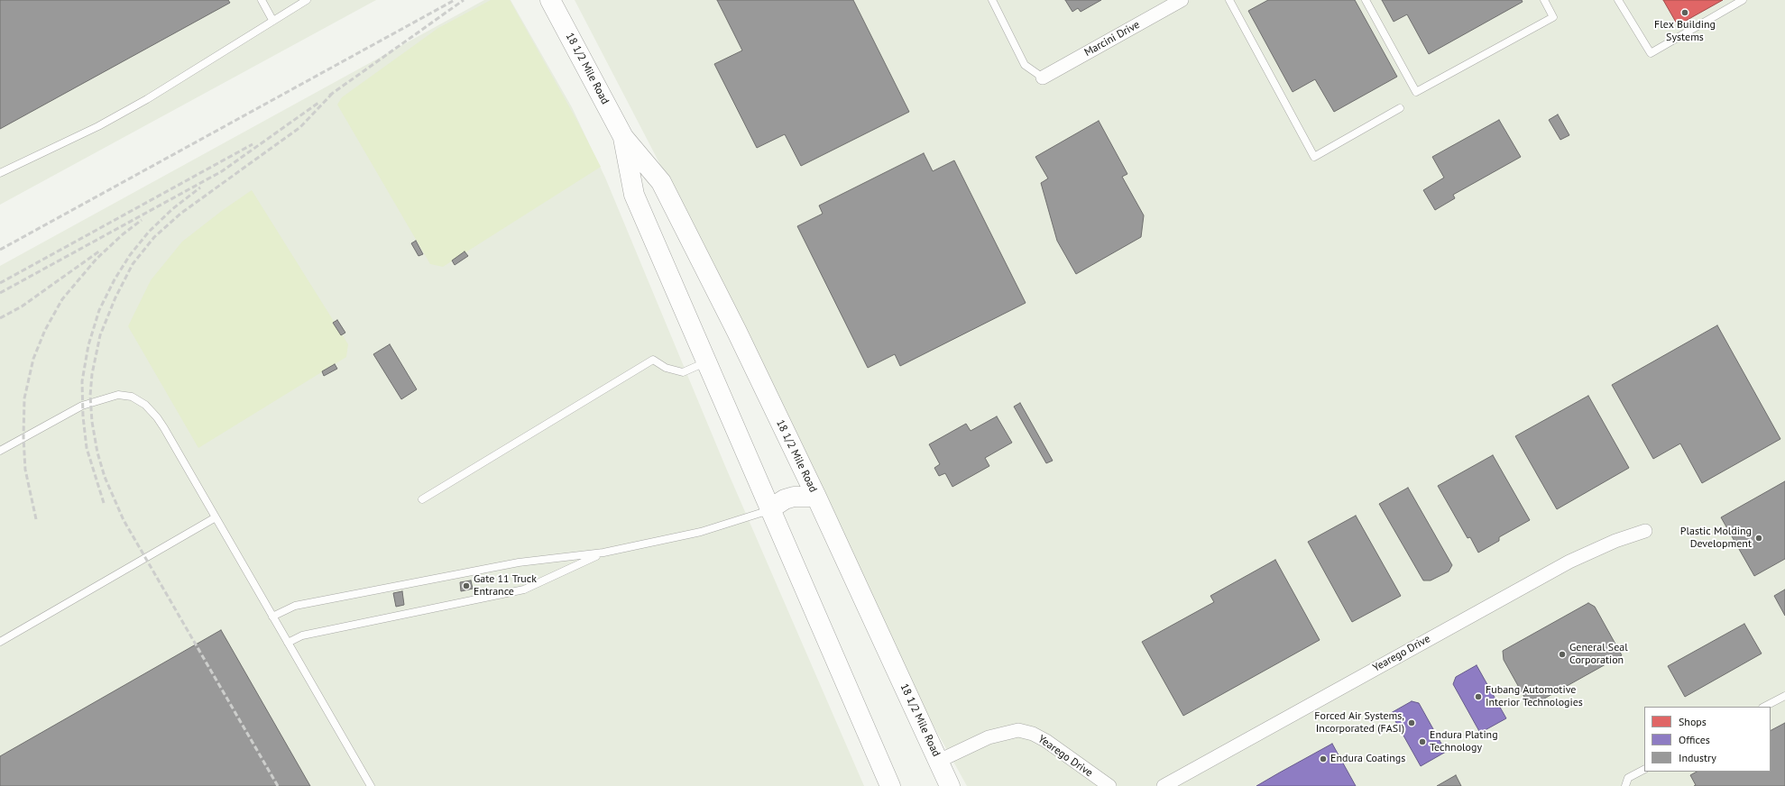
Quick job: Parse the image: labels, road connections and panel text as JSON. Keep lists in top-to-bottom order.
{
  "streets": {
    "street": ["Marcini Drive", "18 1/2 Mile Road", "Yearego Drive"]
  },
  "crossings": [
    ["18 1/2 Mile Road", "Yearego Drive"]
  ],
  "places": [
    "Flex Building Systems",
    "Plastic Molding Development",
    "Gate 11 Truck Entrance",
    "General Seal Corporation",
    "Fubang Automotive Interior Technologies",
    "Forced Air Systems, Incorporated (FASI)",
    "Endura Plating Technology",
    "Endura Coatings"
  ],
  "legend": ["Shops", "Offices", "Industry"]
}
